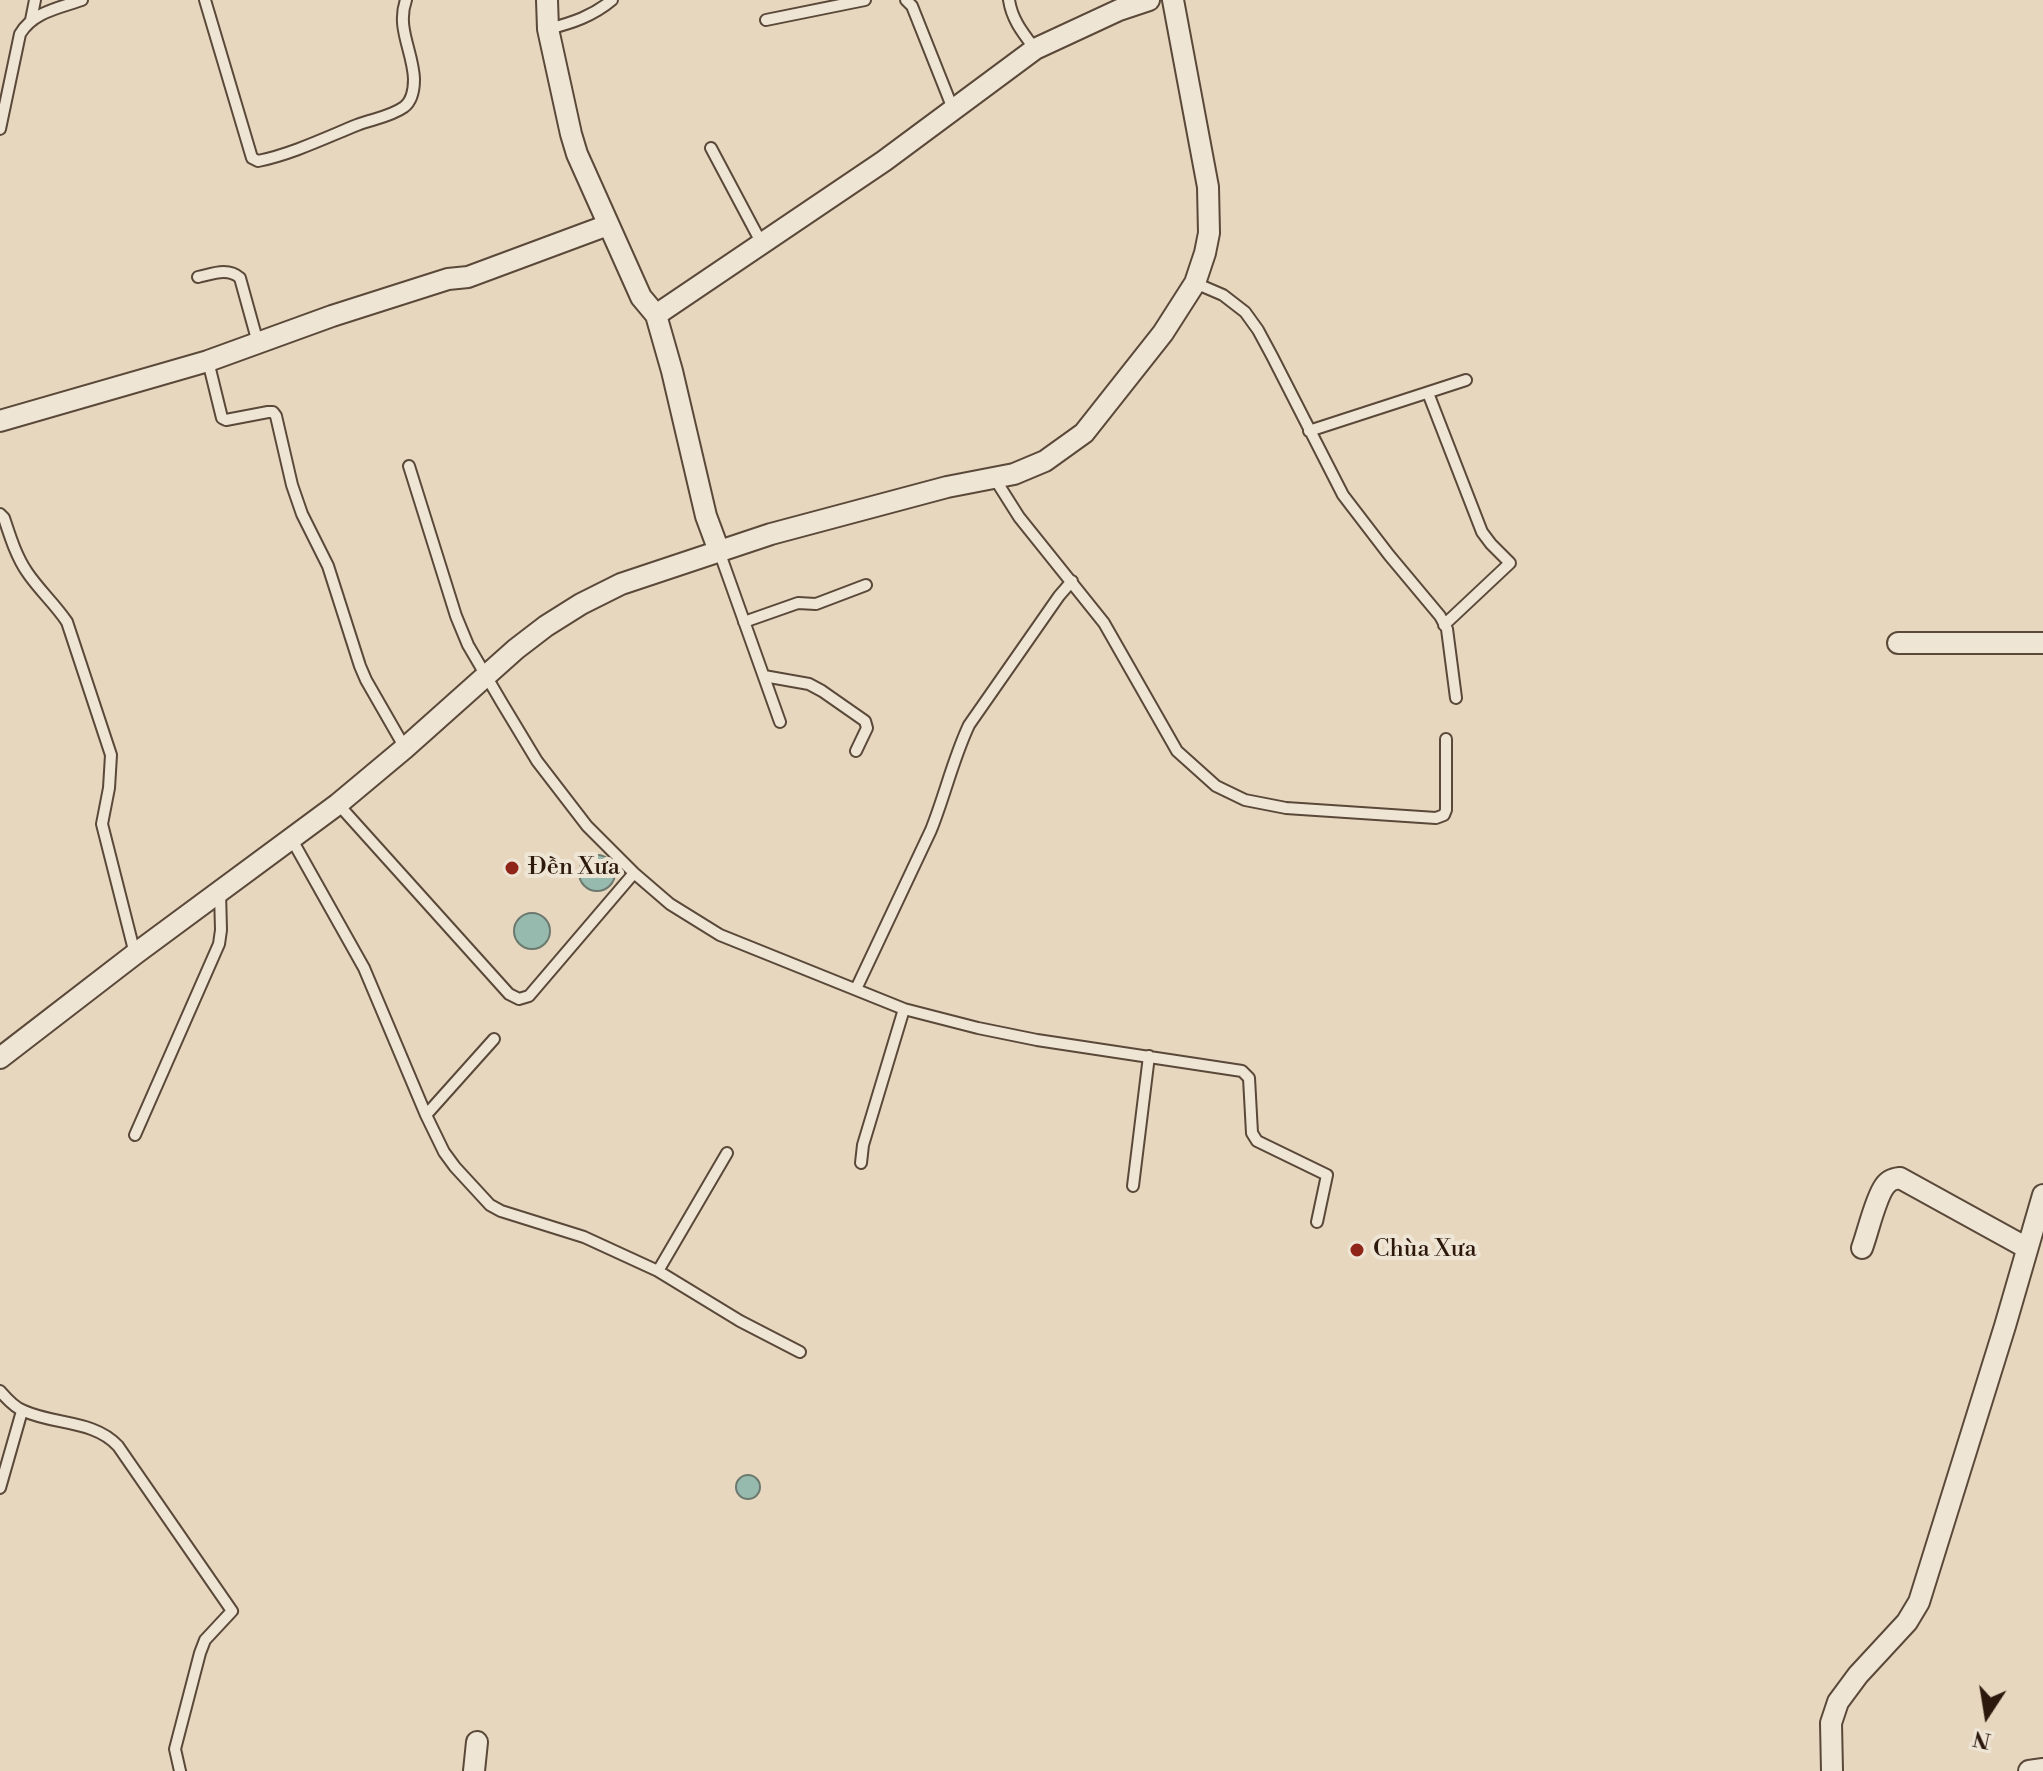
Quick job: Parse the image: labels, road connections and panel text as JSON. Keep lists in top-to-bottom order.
{
  "places": ["Đền Xưa", "Chùa Xưa"],
  "north": "bottom"
}
